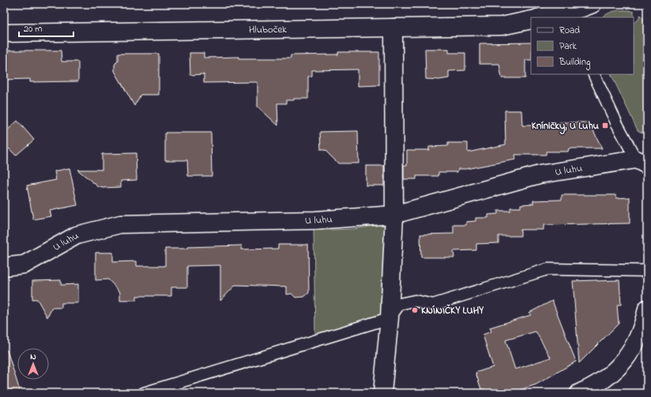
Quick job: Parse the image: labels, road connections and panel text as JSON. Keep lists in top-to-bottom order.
{
  "streets": {
    "street": ["Hluboček", "U luhu"]
  },
  "places": {
    "transit": ["Kníničky, U Luhu"],
    "other": ["KNÍNIČKY LUHY"]
  },
  "legend": ["Road", "Park", "Building"],
  "scale_bar": "20 m",
  "north": "top"
}
